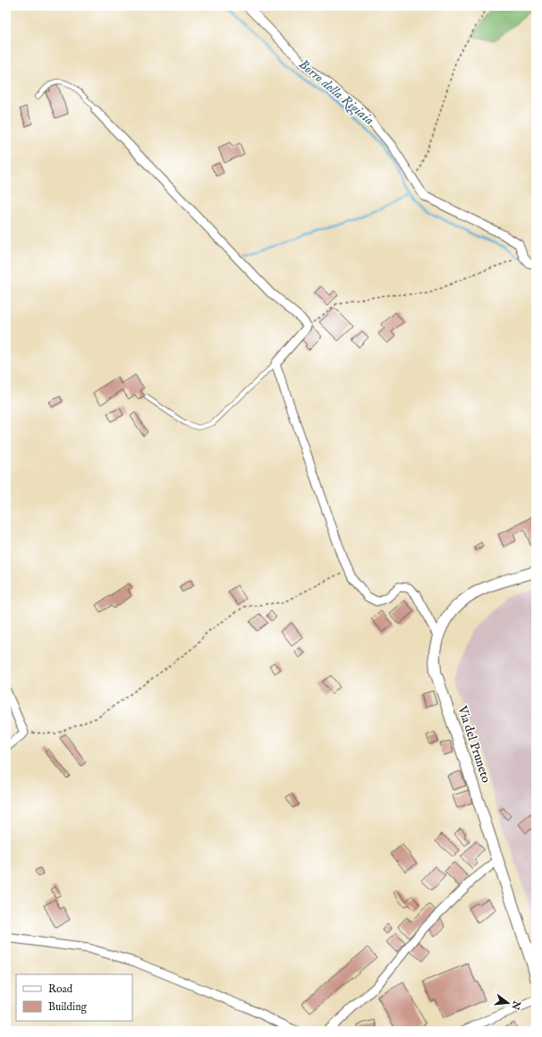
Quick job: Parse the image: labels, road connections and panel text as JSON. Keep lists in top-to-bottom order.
{
  "streets": {
    "street": ["Via del Pruneto"]
  },
  "water": ["Borro della Rigiaia"],
  "legend": ["Road", "Building"],
  "north": "right"
}
